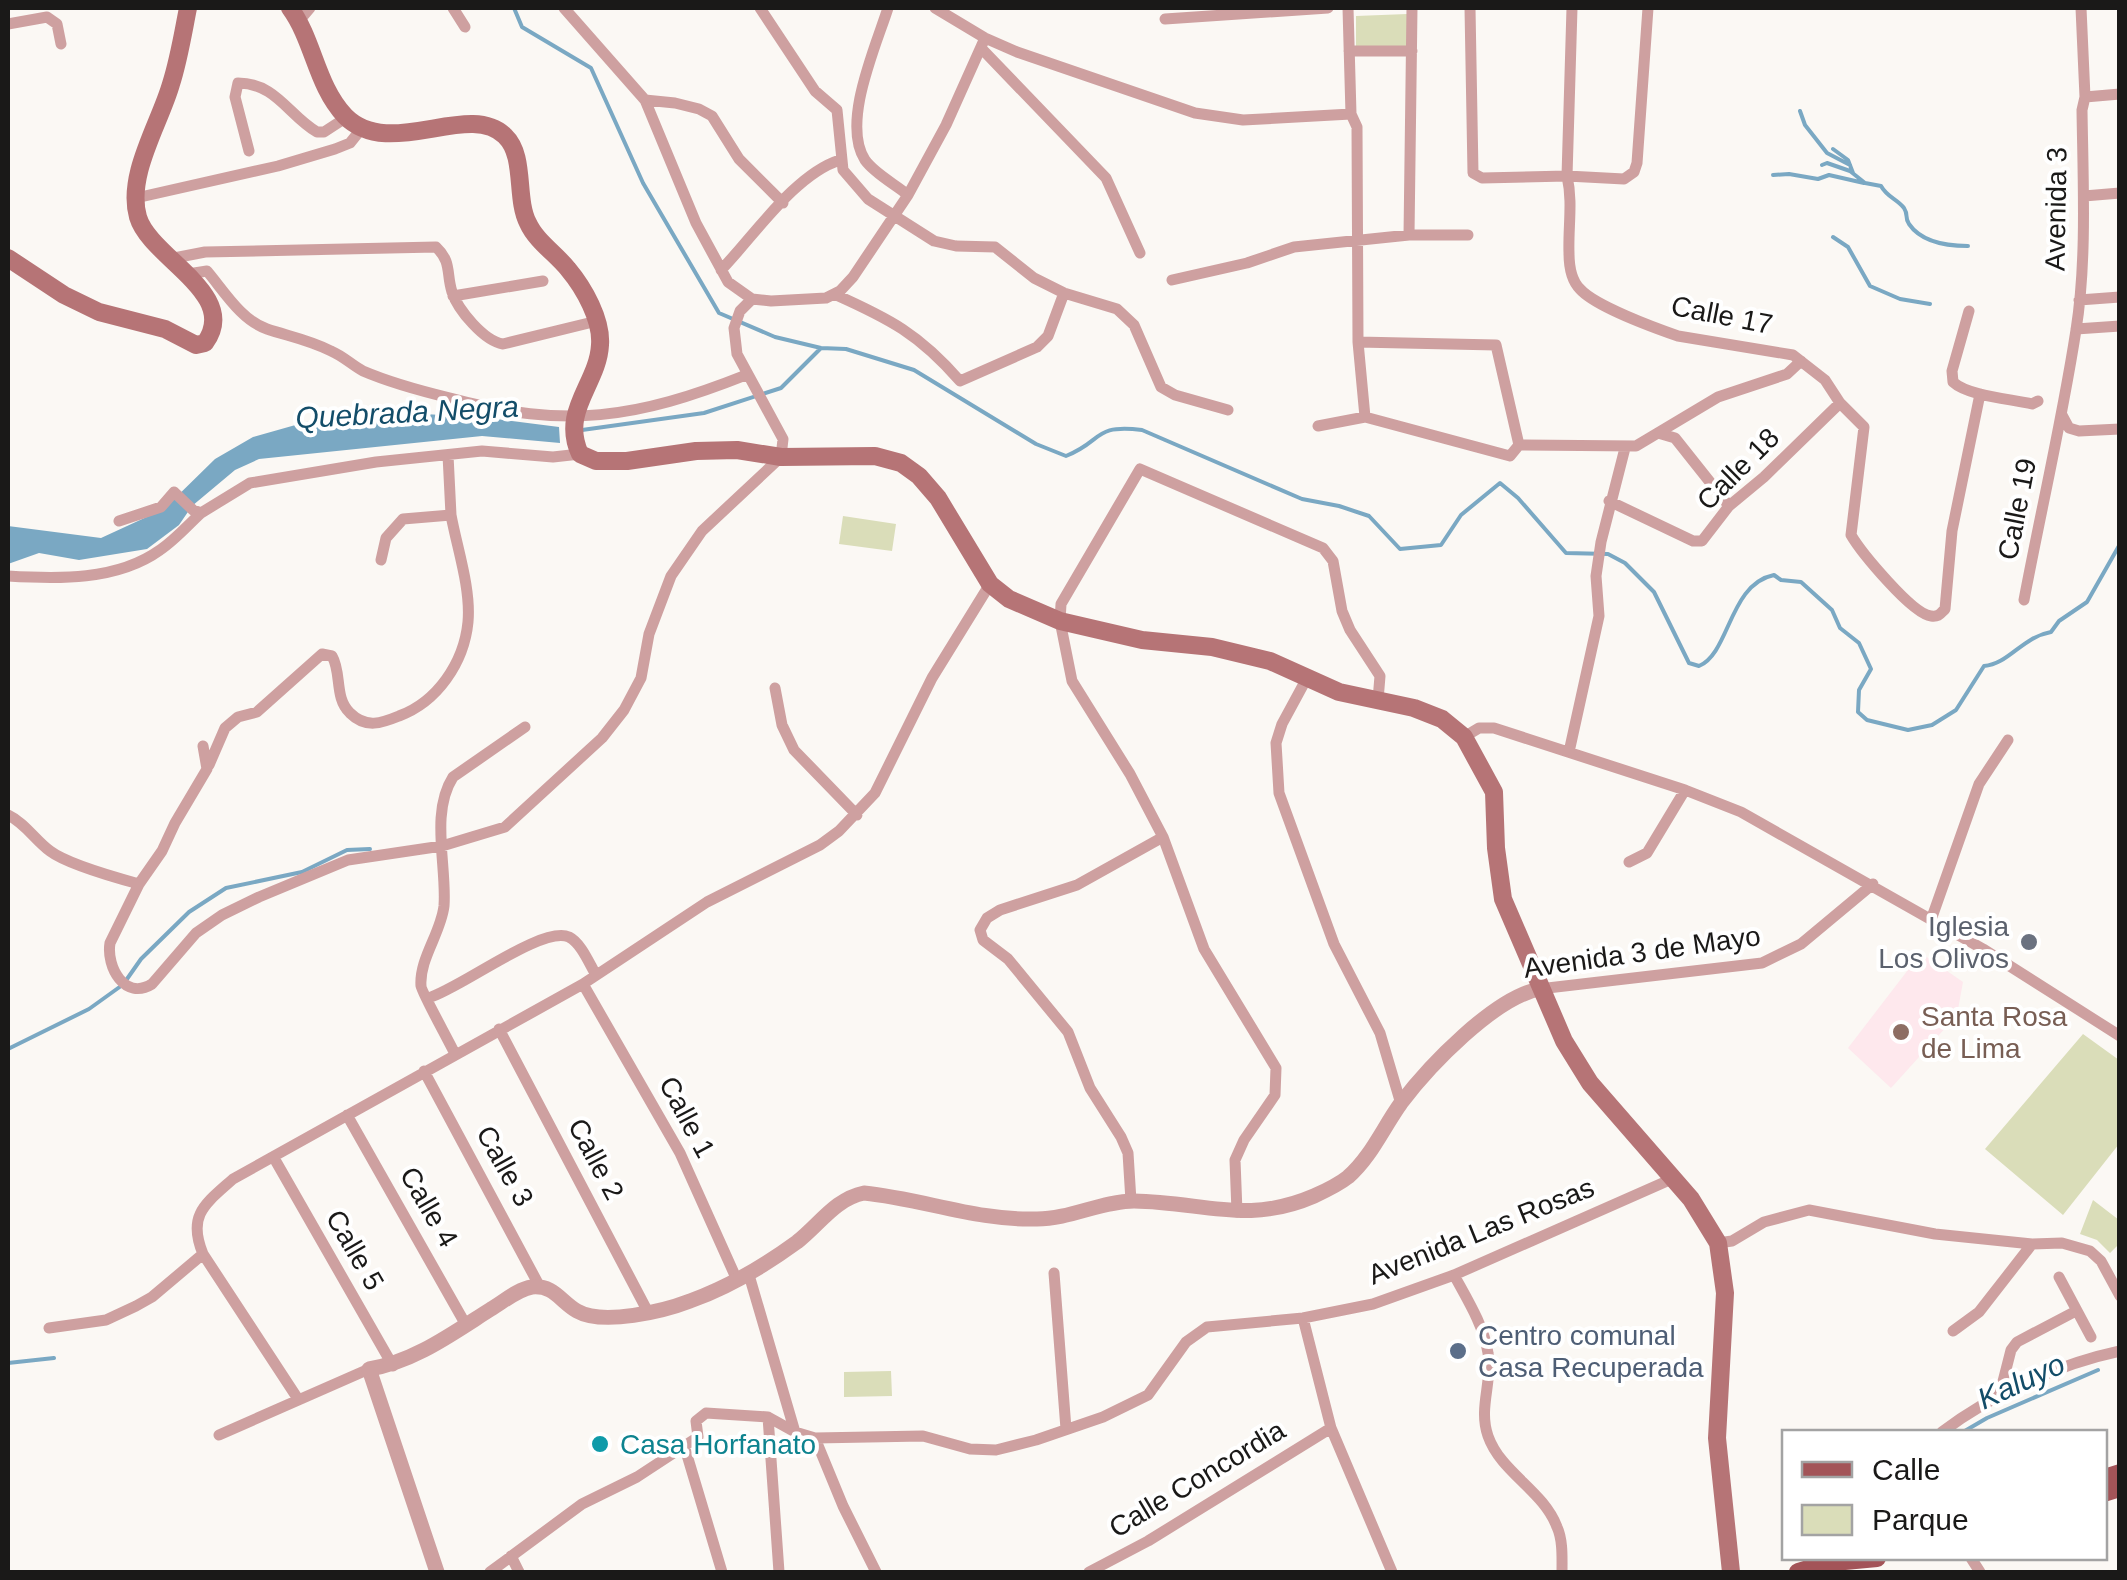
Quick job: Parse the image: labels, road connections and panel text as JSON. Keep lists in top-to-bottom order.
{
  "streets": {
    "street": [
      "Avenida 3",
      "Calle 17",
      "Calle 18",
      "Calle 19",
      "Avenida 3 de Mayo",
      "Calle 1",
      "Calle 2",
      "Calle 3",
      "Calle 4",
      "Avenida Las Rosas",
      "Calle 5",
      "Calle Concordia"
    ]
  },
  "crossings": [
    ["Avenida 3", "Calle 19"],
    ["Calle 17", "Calle 18"],
    ["Avenida 3 de Mayo", "Calle 1"],
    ["Avenida 3 de Mayo", "Calle 2"],
    ["Avenida 3 de Mayo", "Calle 3"],
    ["Calle 1", "Avenida Las Rosas"]
  ],
  "water": ["Quebrada Negra", "Kaluyo"],
  "places": [
    "Iglesia Los Olivos",
    "Santa Rosa de Lima",
    "Centro comunal Casa Recuperada",
    "Casa Horfanato"
  ],
  "legend": ["Calle", "Parque"]
}
